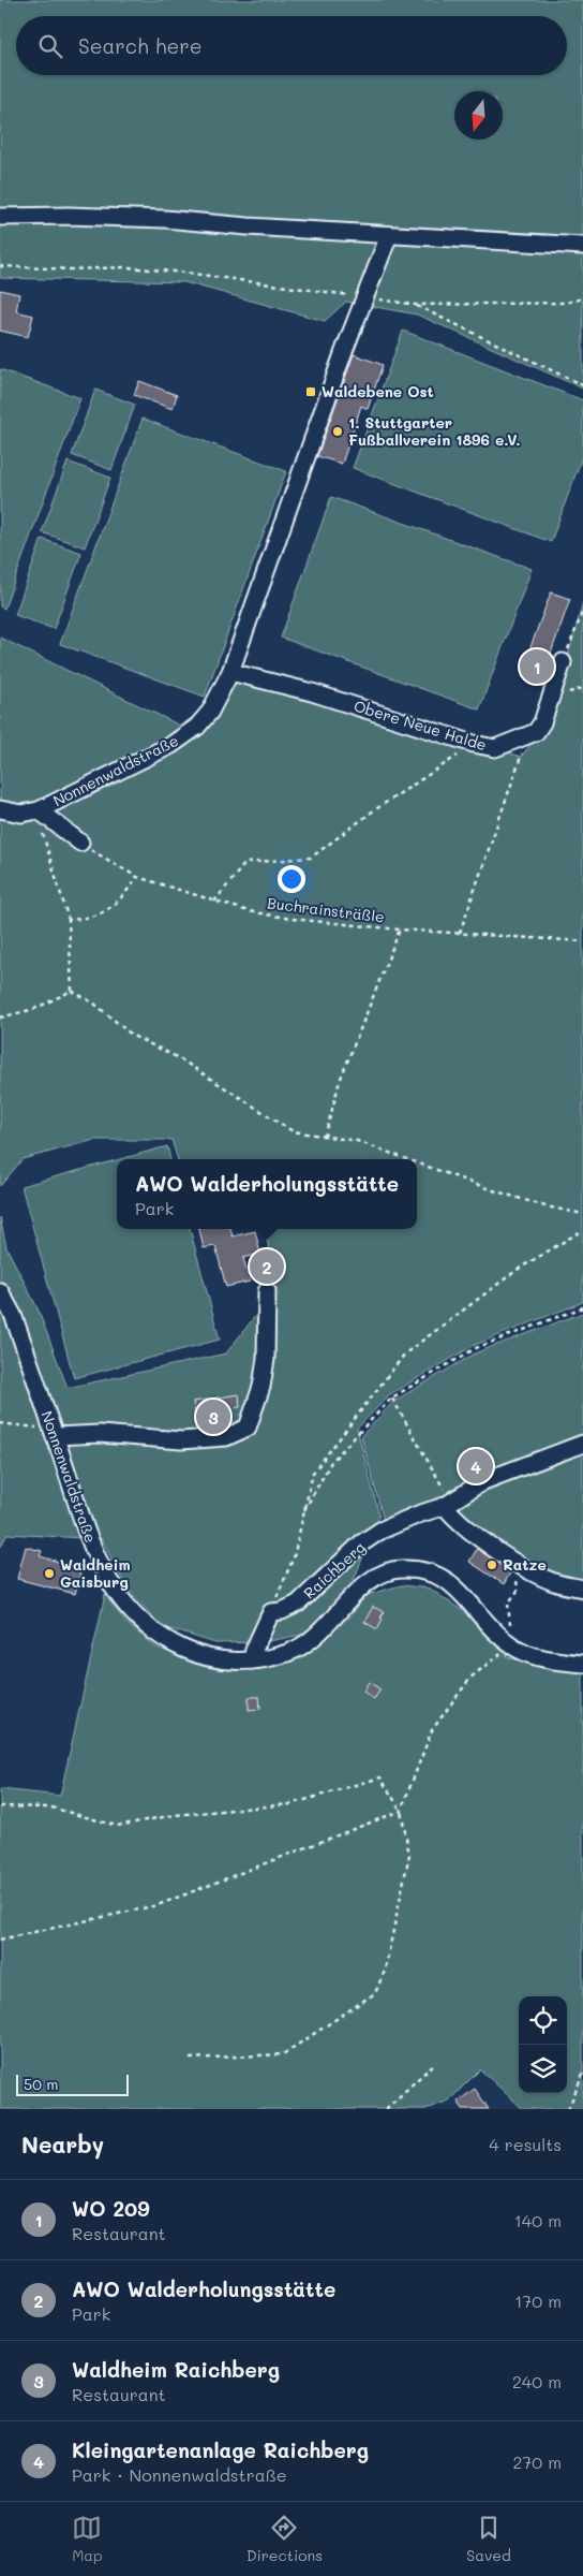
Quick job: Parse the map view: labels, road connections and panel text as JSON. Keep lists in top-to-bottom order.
{
  "streets": {
    "street": ["Obere Neue Halde", "Nonnenwaldstraße", "Raichberg"],
    "path": ["Buchrainsträßle"]
  },
  "crossings": [
    ["Obere Neue Halde", "Nonnenwaldstraße"]
  ],
  "places": {
    "transit": ["Waldebene Ost"],
    "other": ["1. Stuttgarter Fußballverein 1896 e.V.", "Ratze", "Waldheim Gaisburg"]
  },
  "scale_bar": "50 m",
  "north": "bottom",
  "page": {
    "search": "Search here",
    "pins": [
      "1",
      "2",
      "3",
      "4"
    ],
    "popup": ["AWO Walderholungsstätte", "Park"],
    "scale": "50 m",
    "heading": ["Nearby", "4 results"],
    "list": [
      {
        "mark": "1",
        "name": "WO 209",
        "note": "Restaurant",
        "value": "140 m"
      },
      {
        "mark": "2",
        "name": "AWO Walderholungsstätte",
        "note": "Park",
        "value": "170 m"
      },
      {
        "mark": "3",
        "name": "Waldheim Raichberg",
        "note": "Restaurant",
        "value": "240 m"
      },
      {
        "mark": "4",
        "name": "Kleingartenanlage Raichberg",
        "note": "Park · Nonnenwaldstraße",
        "value": "270 m"
      }
    ],
    "nav": ["Map", "Directions", "Saved"]
  }
}
